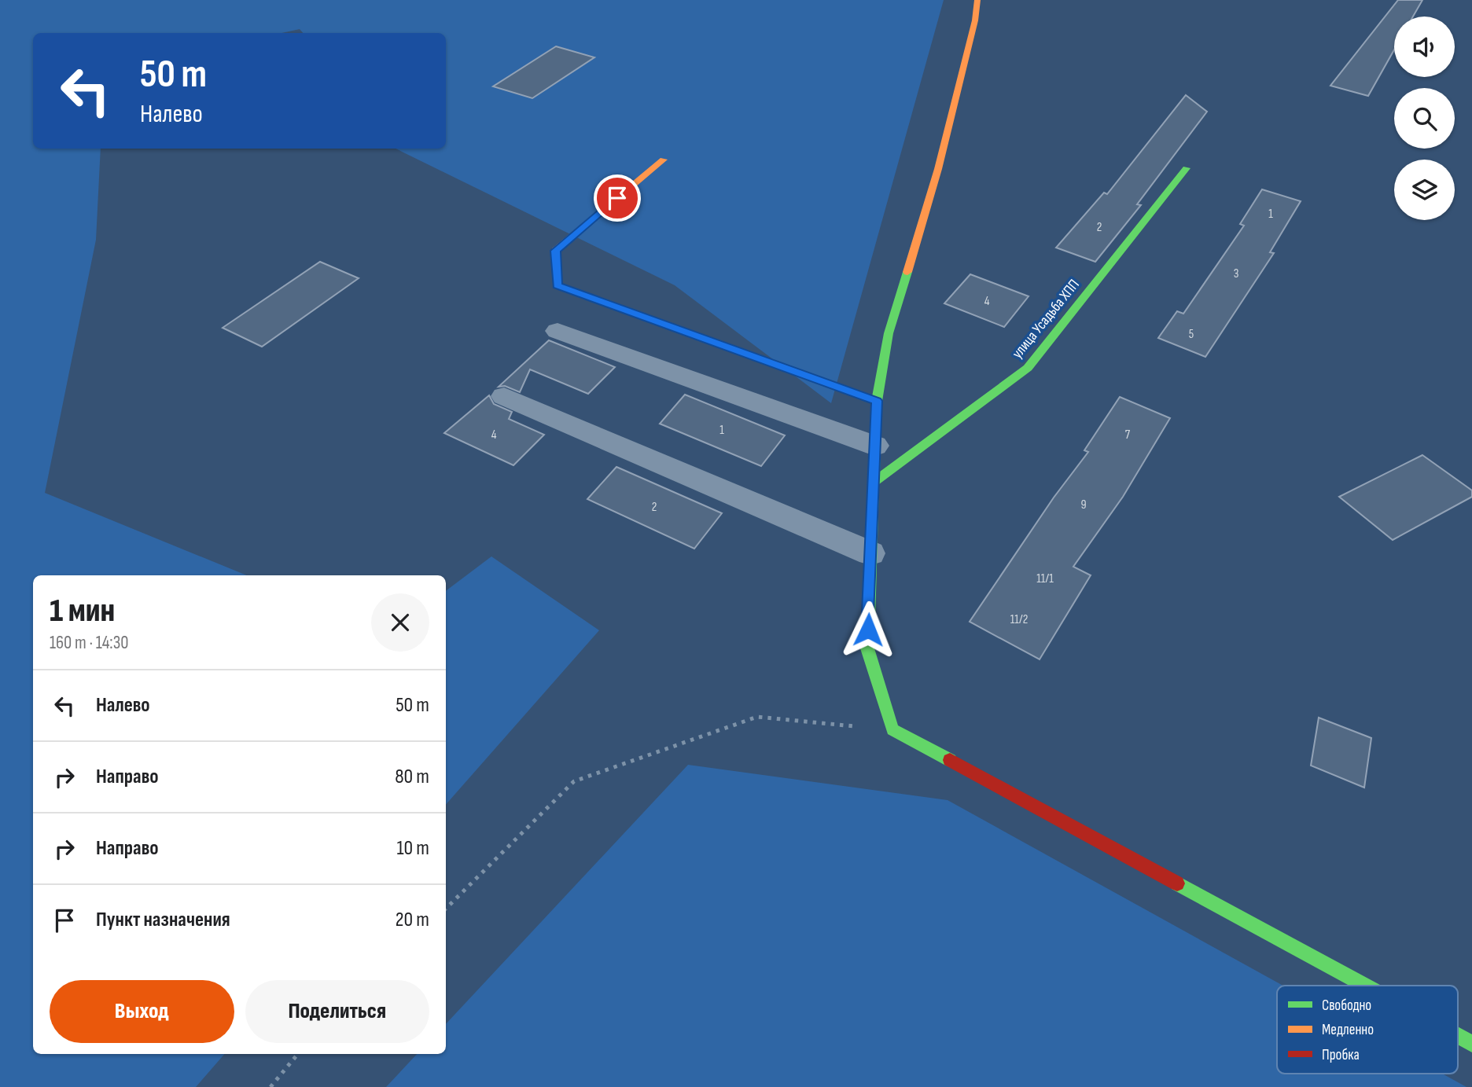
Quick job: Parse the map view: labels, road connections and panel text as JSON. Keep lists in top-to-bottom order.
{
  "streets": {
    "street": ["улица Усадьба ХПП"]
  },
  "house_numbers": [
    "1",
    "2",
    "3",
    "4",
    "5",
    "1",
    "4",
    "7",
    "9",
    "2",
    "11/1",
    "11/2"
  ],
  "legend": ["Свободно", "Медленно", "Пробка"],
  "page": {
    "turn": ["50 m", "Налево"],
    "heading": ["1 мин", "160 m · 14:30"],
    "list": [
      {
        "name": "Налево",
        "value": "50 m"
      },
      {
        "name": "Направо",
        "value": "80 m"
      },
      {
        "name": "Направо",
        "value": "10 m"
      },
      {
        "name": "Пункт назначения",
        "value": "20 m"
      }
    ],
    "buttons": ["Выход", "Поделиться"]
  }
}
